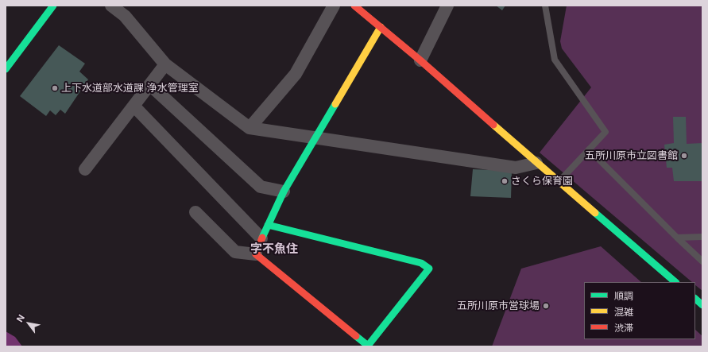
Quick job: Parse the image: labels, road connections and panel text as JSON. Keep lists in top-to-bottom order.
{
  "districts": ["字不魚住"],
  "places": [
    "上下水道部水道課 浄水管理室",
    "五所川原市立図書館",
    "さくら保育園",
    "五所川原市営球場"
  ],
  "legend": ["順調", "混雑", "渋滞"],
  "north": "top left"
}
